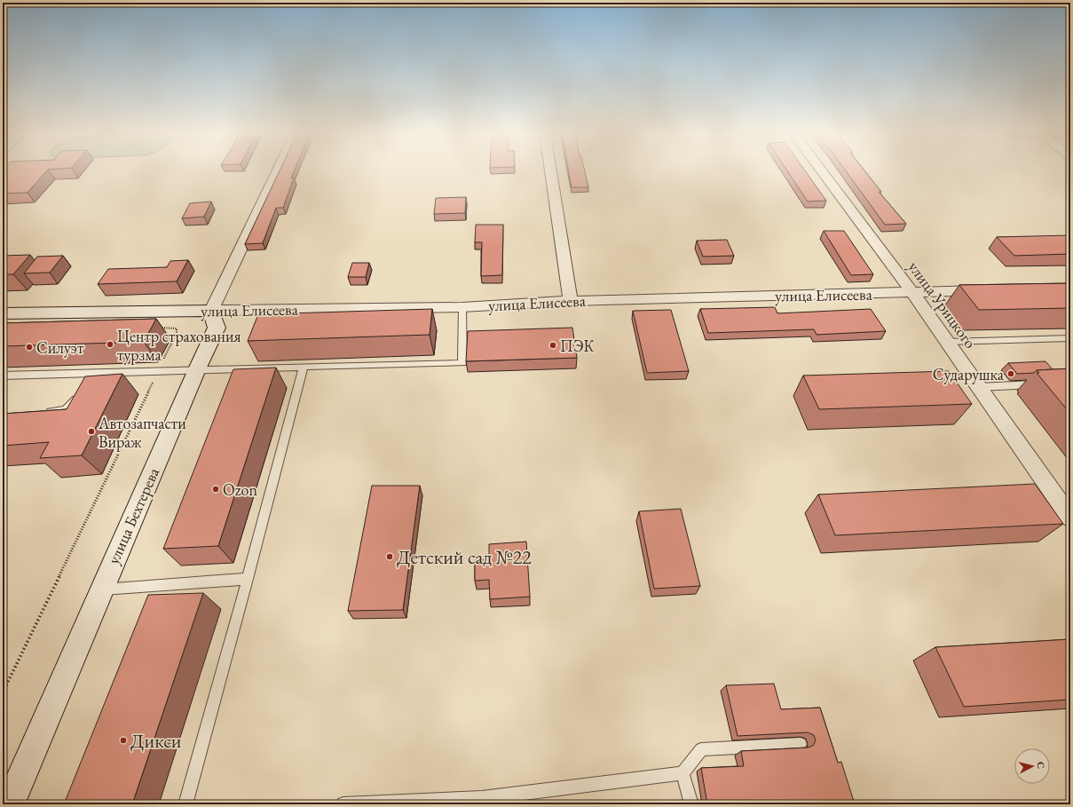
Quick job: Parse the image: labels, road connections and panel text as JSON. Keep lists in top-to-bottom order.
{
  "streets": {
    "street": ["улица Елисеева", "улица Урицкого", "улица Бехтерева"]
  },
  "crossings": [
    ["улица Елисеева", "улица Урицкого"],
    ["улица Елисеева", "улица Бехтерева"]
  ],
  "places": [
    "Центр страхования турзма",
    "ПЭК",
    "Силуэт",
    "Сударушка",
    "Автозапчасти Вираж",
    "Ozon",
    "Детский сад №22",
    "Дикси"
  ],
  "north": "right"
}
